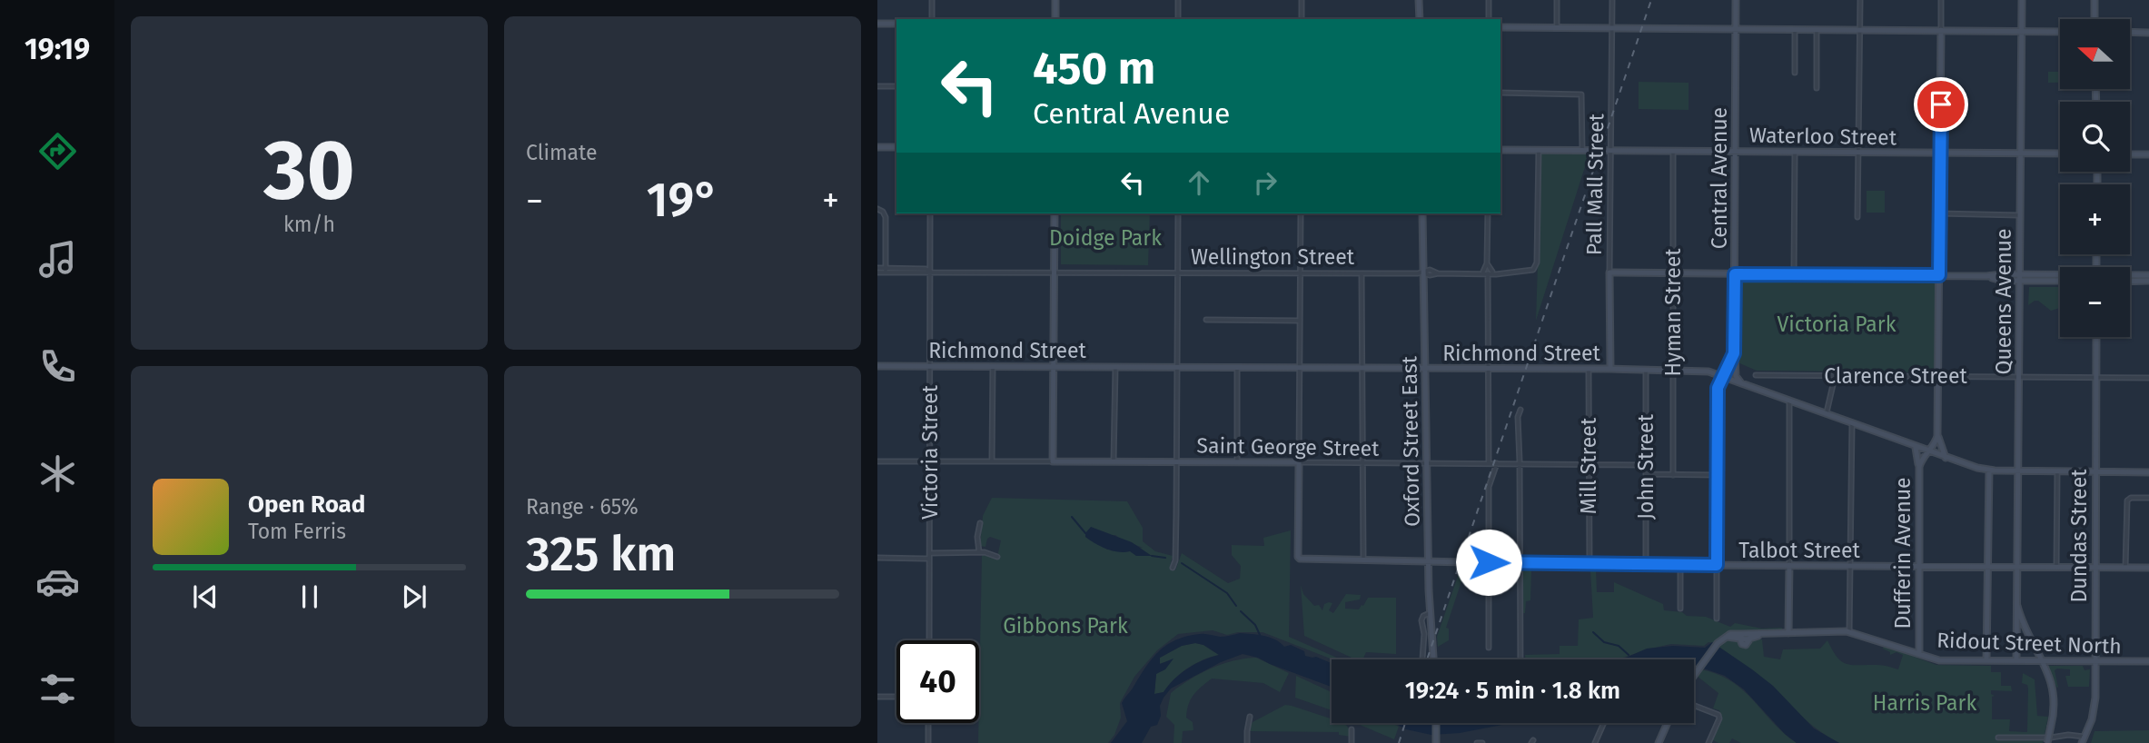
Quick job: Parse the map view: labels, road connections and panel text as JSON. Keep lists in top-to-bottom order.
{
  "streets": {
    "street": [
      "Waterloo Street",
      "Central Avenue",
      "Pall Mall Street",
      "Wellington Street",
      "Queens Avenue",
      "Hyman Street",
      "Richmond Street",
      "Clarence Street",
      "Oxford Street East",
      "Saint George Street",
      "Victoria Street",
      "Mill Street",
      "John Street",
      "Dundas Street",
      "Talbot Street",
      "Dufferin Avenue",
      "Ridout Street North"
    ]
  },
  "crossings": [
    ["Waterloo Street", "Central Avenue"],
    ["Waterloo Street", "Pall Mall Street"],
    ["Waterloo Street", "Wellington Street"],
    ["Waterloo Street", "Queens Avenue"],
    ["Waterloo Street", "Hyman Street"],
    ["Central Avenue", "Richmond Street"],
    ["Central Avenue", "Talbot Street"],
    ["Pall Mall Street", "Richmond Street"],
    ["Wellington Street", "Oxford Street East"],
    ["Wellington Street", "Victoria Street"],
    ["Queens Avenue", "Richmond Street"],
    ["Queens Avenue", "Clarence Street"],
    ["Queens Avenue", "Talbot Street"],
    ["Queens Avenue", "Ridout Street North"],
    ["Hyman Street", "Richmond Street"],
    ["Richmond Street", "Oxford Street East"],
    ["Richmond Street", "Victoria Street"],
    ["Richmond Street", "Mill Street"],
    ["Richmond Street", "John Street"],
    ["Richmond Street", "Dundas Street"],
    ["Richmond Street", "Dufferin Avenue"],
    ["Clarence Street", "Dundas Street"],
    ["Oxford Street East", "Saint George Street"],
    ["Oxford Street East", "Talbot Street"],
    ["Saint George Street", "Victoria Street"],
    ["Saint George Street", "Mill Street"],
    ["Saint George Street", "John Street"],
    ["Saint George Street", "Talbot Street"],
    ["Mill Street", "Talbot Street"],
    ["John Street", "Talbot Street"],
    ["Dundas Street", "Talbot Street"],
    ["Dundas Street", "Ridout Street North"],
    ["Talbot Street", "Dufferin Avenue"],
    ["Dufferin Avenue", "Ridout Street North"]
  ],
  "parks": [
    "Doidge Park",
    "Victoria Park",
    "Gibbons Park",
    "Harris Park"
  ],
  "north": "left",
  "page": {
    "tabs": "19:19",
    "tile": [
      ["30", "km/h"],
      "Climate",
      ["Range · 65%", "325 km"]
    ],
    "map_buttons": ["+", "−"],
    "turn": ["450 m", "Central Avenue"],
    "heat": ["−", "19°", "+"],
    "song": ["Open Road", "Tom Ferris"],
    "limit": "40",
    "trip": "19:24 · 5 min · 1.8 km"
  }
}
